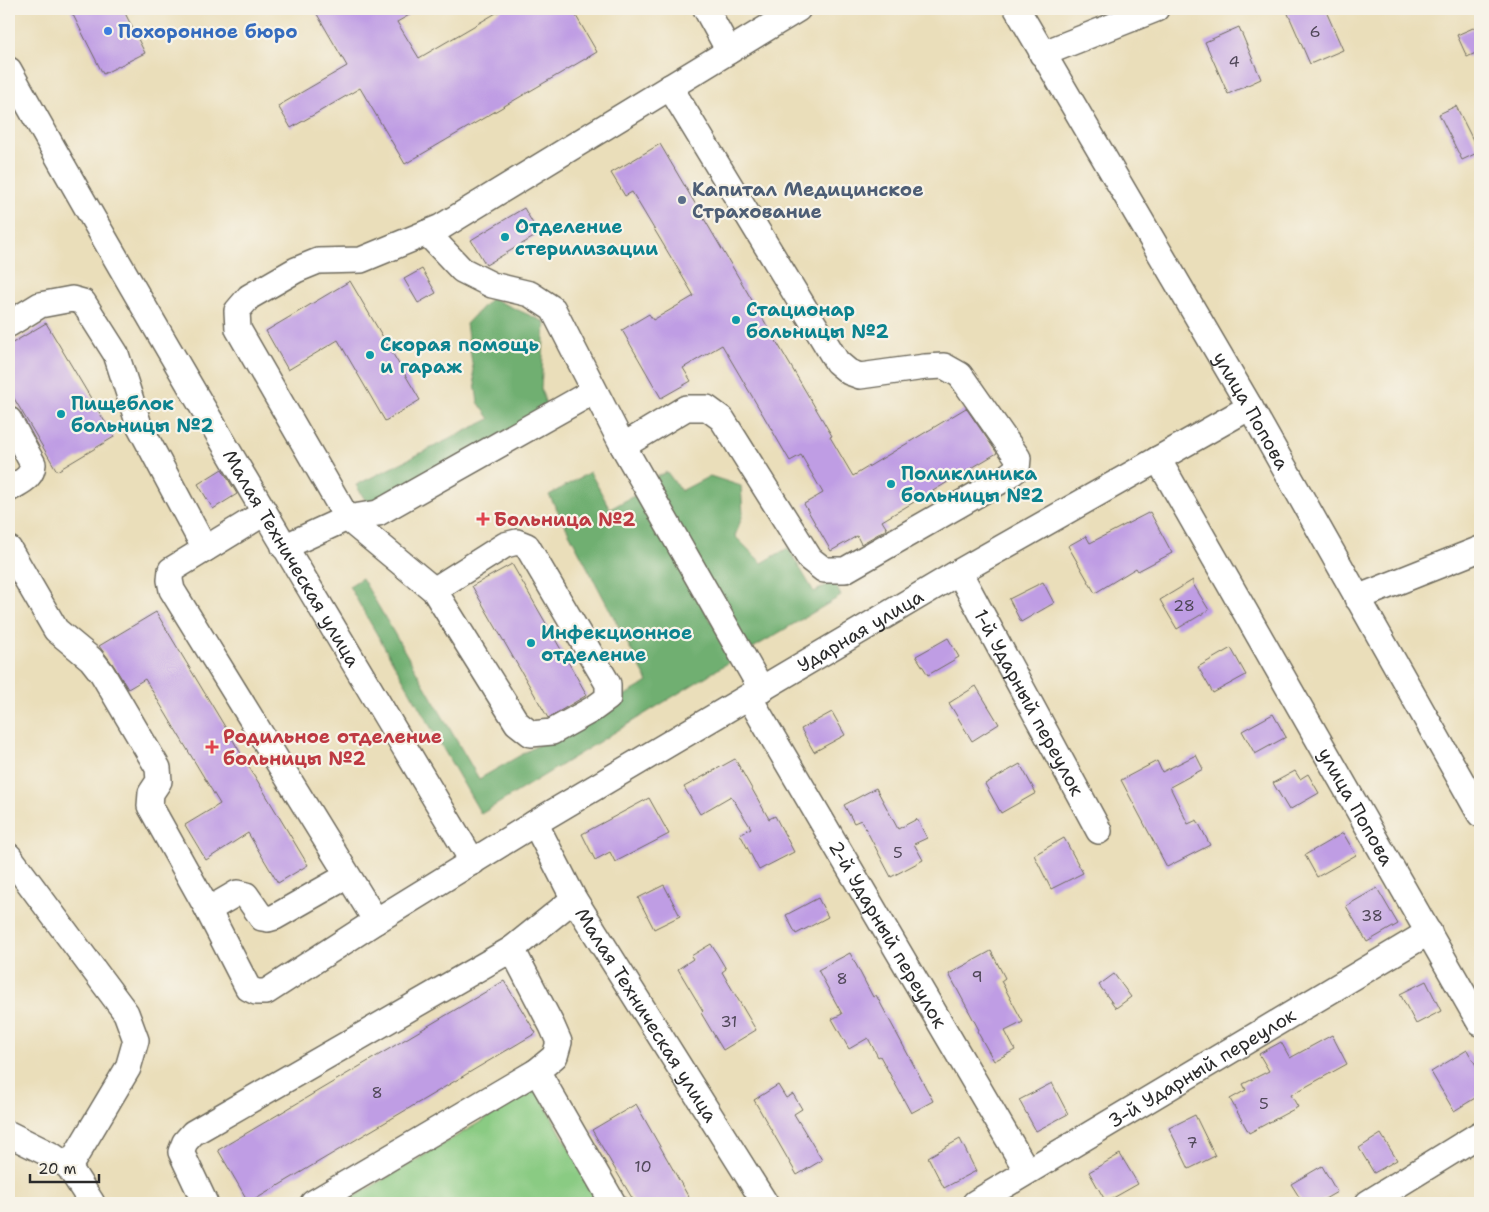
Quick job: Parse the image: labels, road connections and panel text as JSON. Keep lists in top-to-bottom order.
{
  "streets": {
    "street": [
      "улица Попова",
      "Малая Техническая улица",
      "Ударная улица",
      "1-й Ударный переулок",
      "2-й Ударный переулок",
      "3-й Ударный переулок"
    ]
  },
  "crossings": [
    ["улица Попова", "Ударная улица"],
    ["улица Попова", "3-й Ударный переулок"],
    ["Малая Техническая улица", "Ударная улица"],
    ["Ударная улица", "1-й Ударный переулок"],
    ["Ударная улица", "2-й Ударный переулок"],
    ["2-й Ударный переулок", "3-й Ударный переулок"]
  ],
  "places": {
    "other": [
      "Похоронное бюро",
      "Капитал Медицинское Страхование",
      "Отделение стерилизации",
      "Стационар больницы №2",
      "Скорая помощь и гараж",
      "Пищеблок больницы №2",
      "Поликлиника больницы №2",
      "Инфекционное отделение"
    ],
    "health": ["Больница №2", "Родильное отделение больницы №2"]
  },
  "house_numbers": [
    "6",
    "4",
    "28",
    "5",
    "38",
    "9",
    "8",
    "31",
    "8",
    "5",
    "7",
    "10"
  ],
  "scale_bar": "20 m"
}
